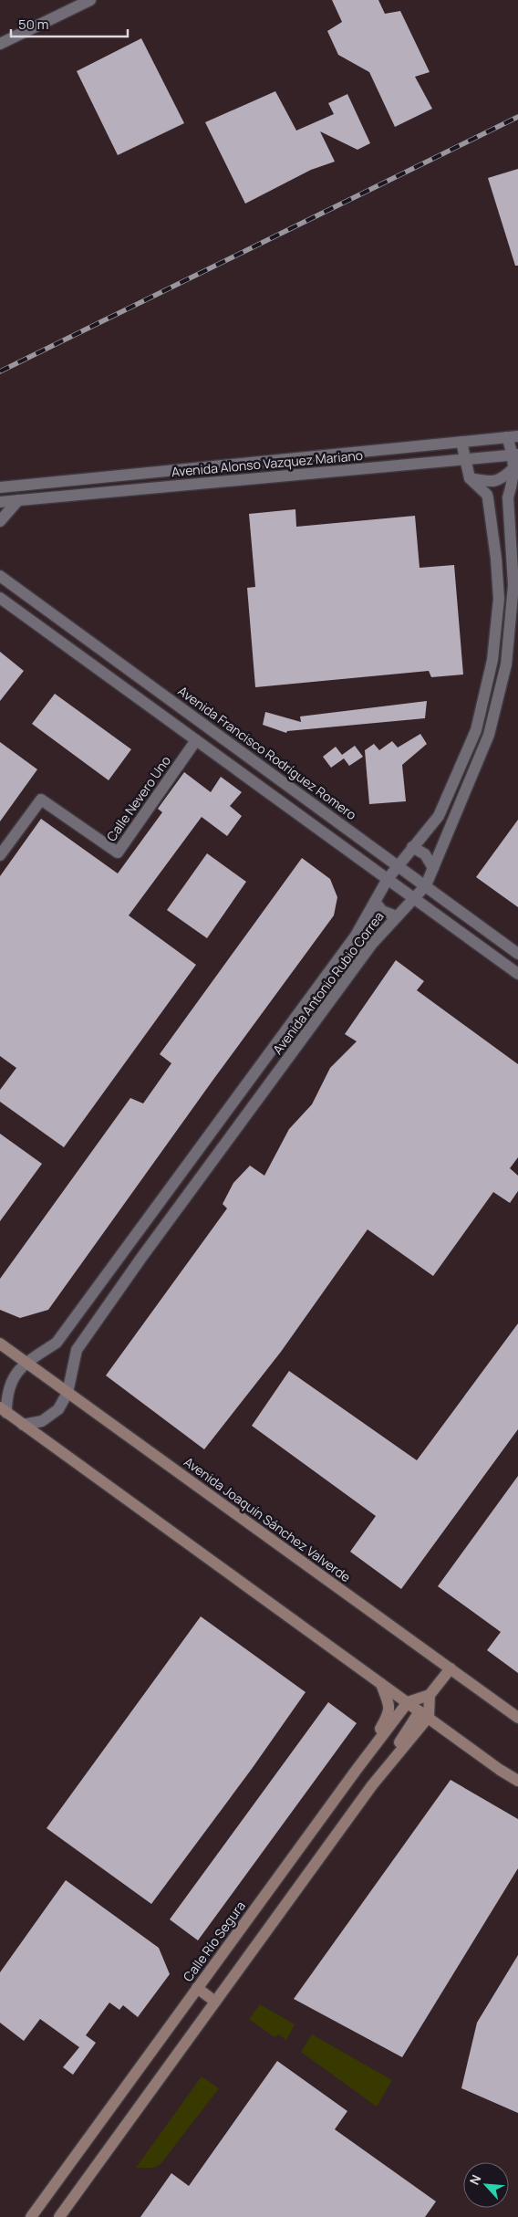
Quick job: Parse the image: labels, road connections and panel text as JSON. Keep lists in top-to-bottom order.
{
  "streets": {
    "main road": ["Avenida Joaquín Sánchez Valverde", "Calle Río Segura"],
    "street": [
      "Avenida Alonso Vazquez Mariano",
      "Avenida Francisco Rodríguez Romero",
      "Calle Nevero Uno",
      "Avenida Antonio Rubio Correa"
    ]
  },
  "crossings": [
    ["Avenida Alonso Vazquez Mariano", "Avenida Antonio Rubio Correa"],
    ["Avenida Francisco Rodríguez Romero", "Avenida Antonio Rubio Correa"],
    ["Avenida Antonio Rubio Correa", "Avenida Joaquín Sánchez Valverde"]
  ],
  "scale_bar": "50 m",
  "north": "top left"
}
